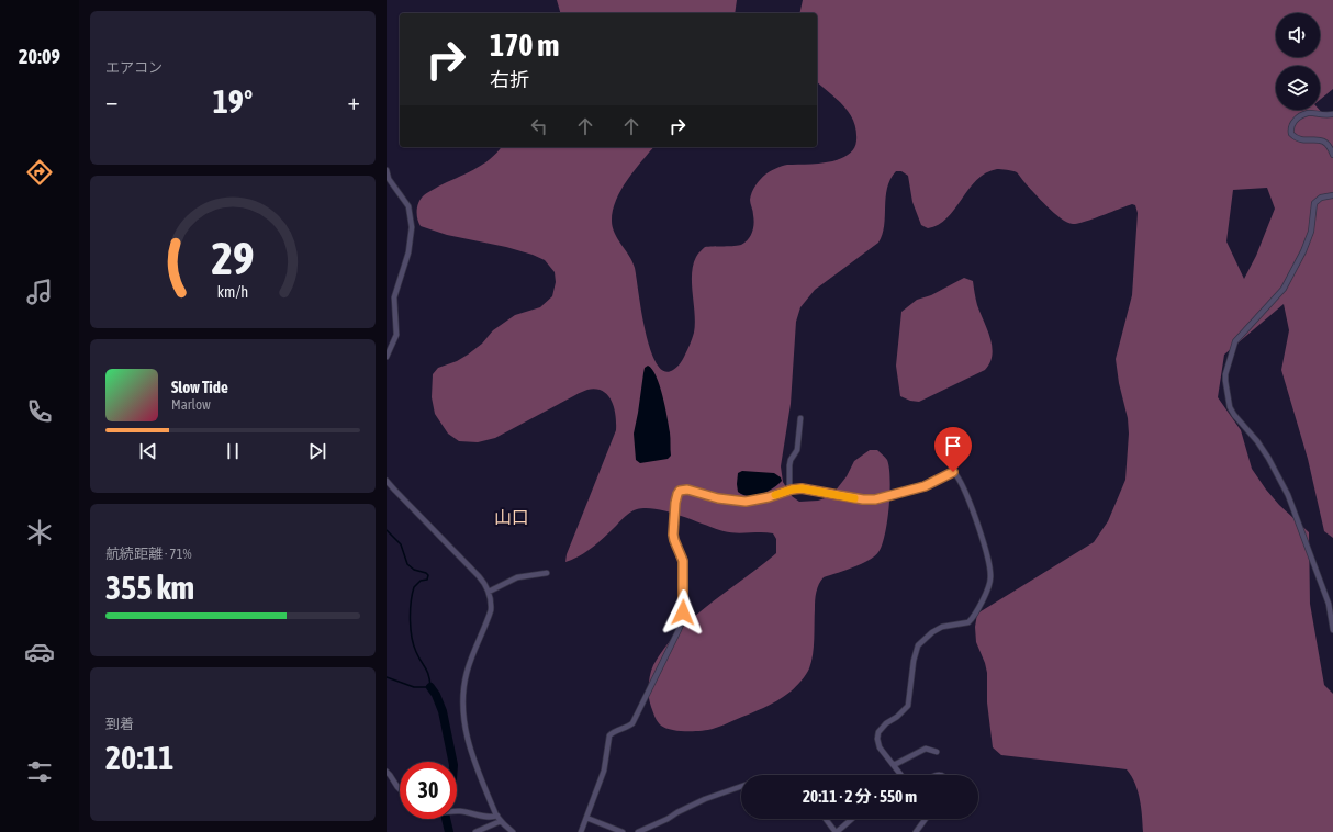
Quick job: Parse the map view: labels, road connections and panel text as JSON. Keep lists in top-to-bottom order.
{
  "districts": ["山口"],
  "page": {
    "tabs": "20:09",
    "tile": [
      "エアコン",
      ["航続距離 · 71%", "355 km"],
      ["到着", "20:11"]
    ],
    "turn": ["170 m", "右折"],
    "heat": ["−", "19°", "+"],
    "song": ["Slow Tide", "Marlow"],
    "limit": "30",
    "trip": "20:11 · 2 分 · 550 m",
    "gauge": ["29", "km/h"]
  }
}
